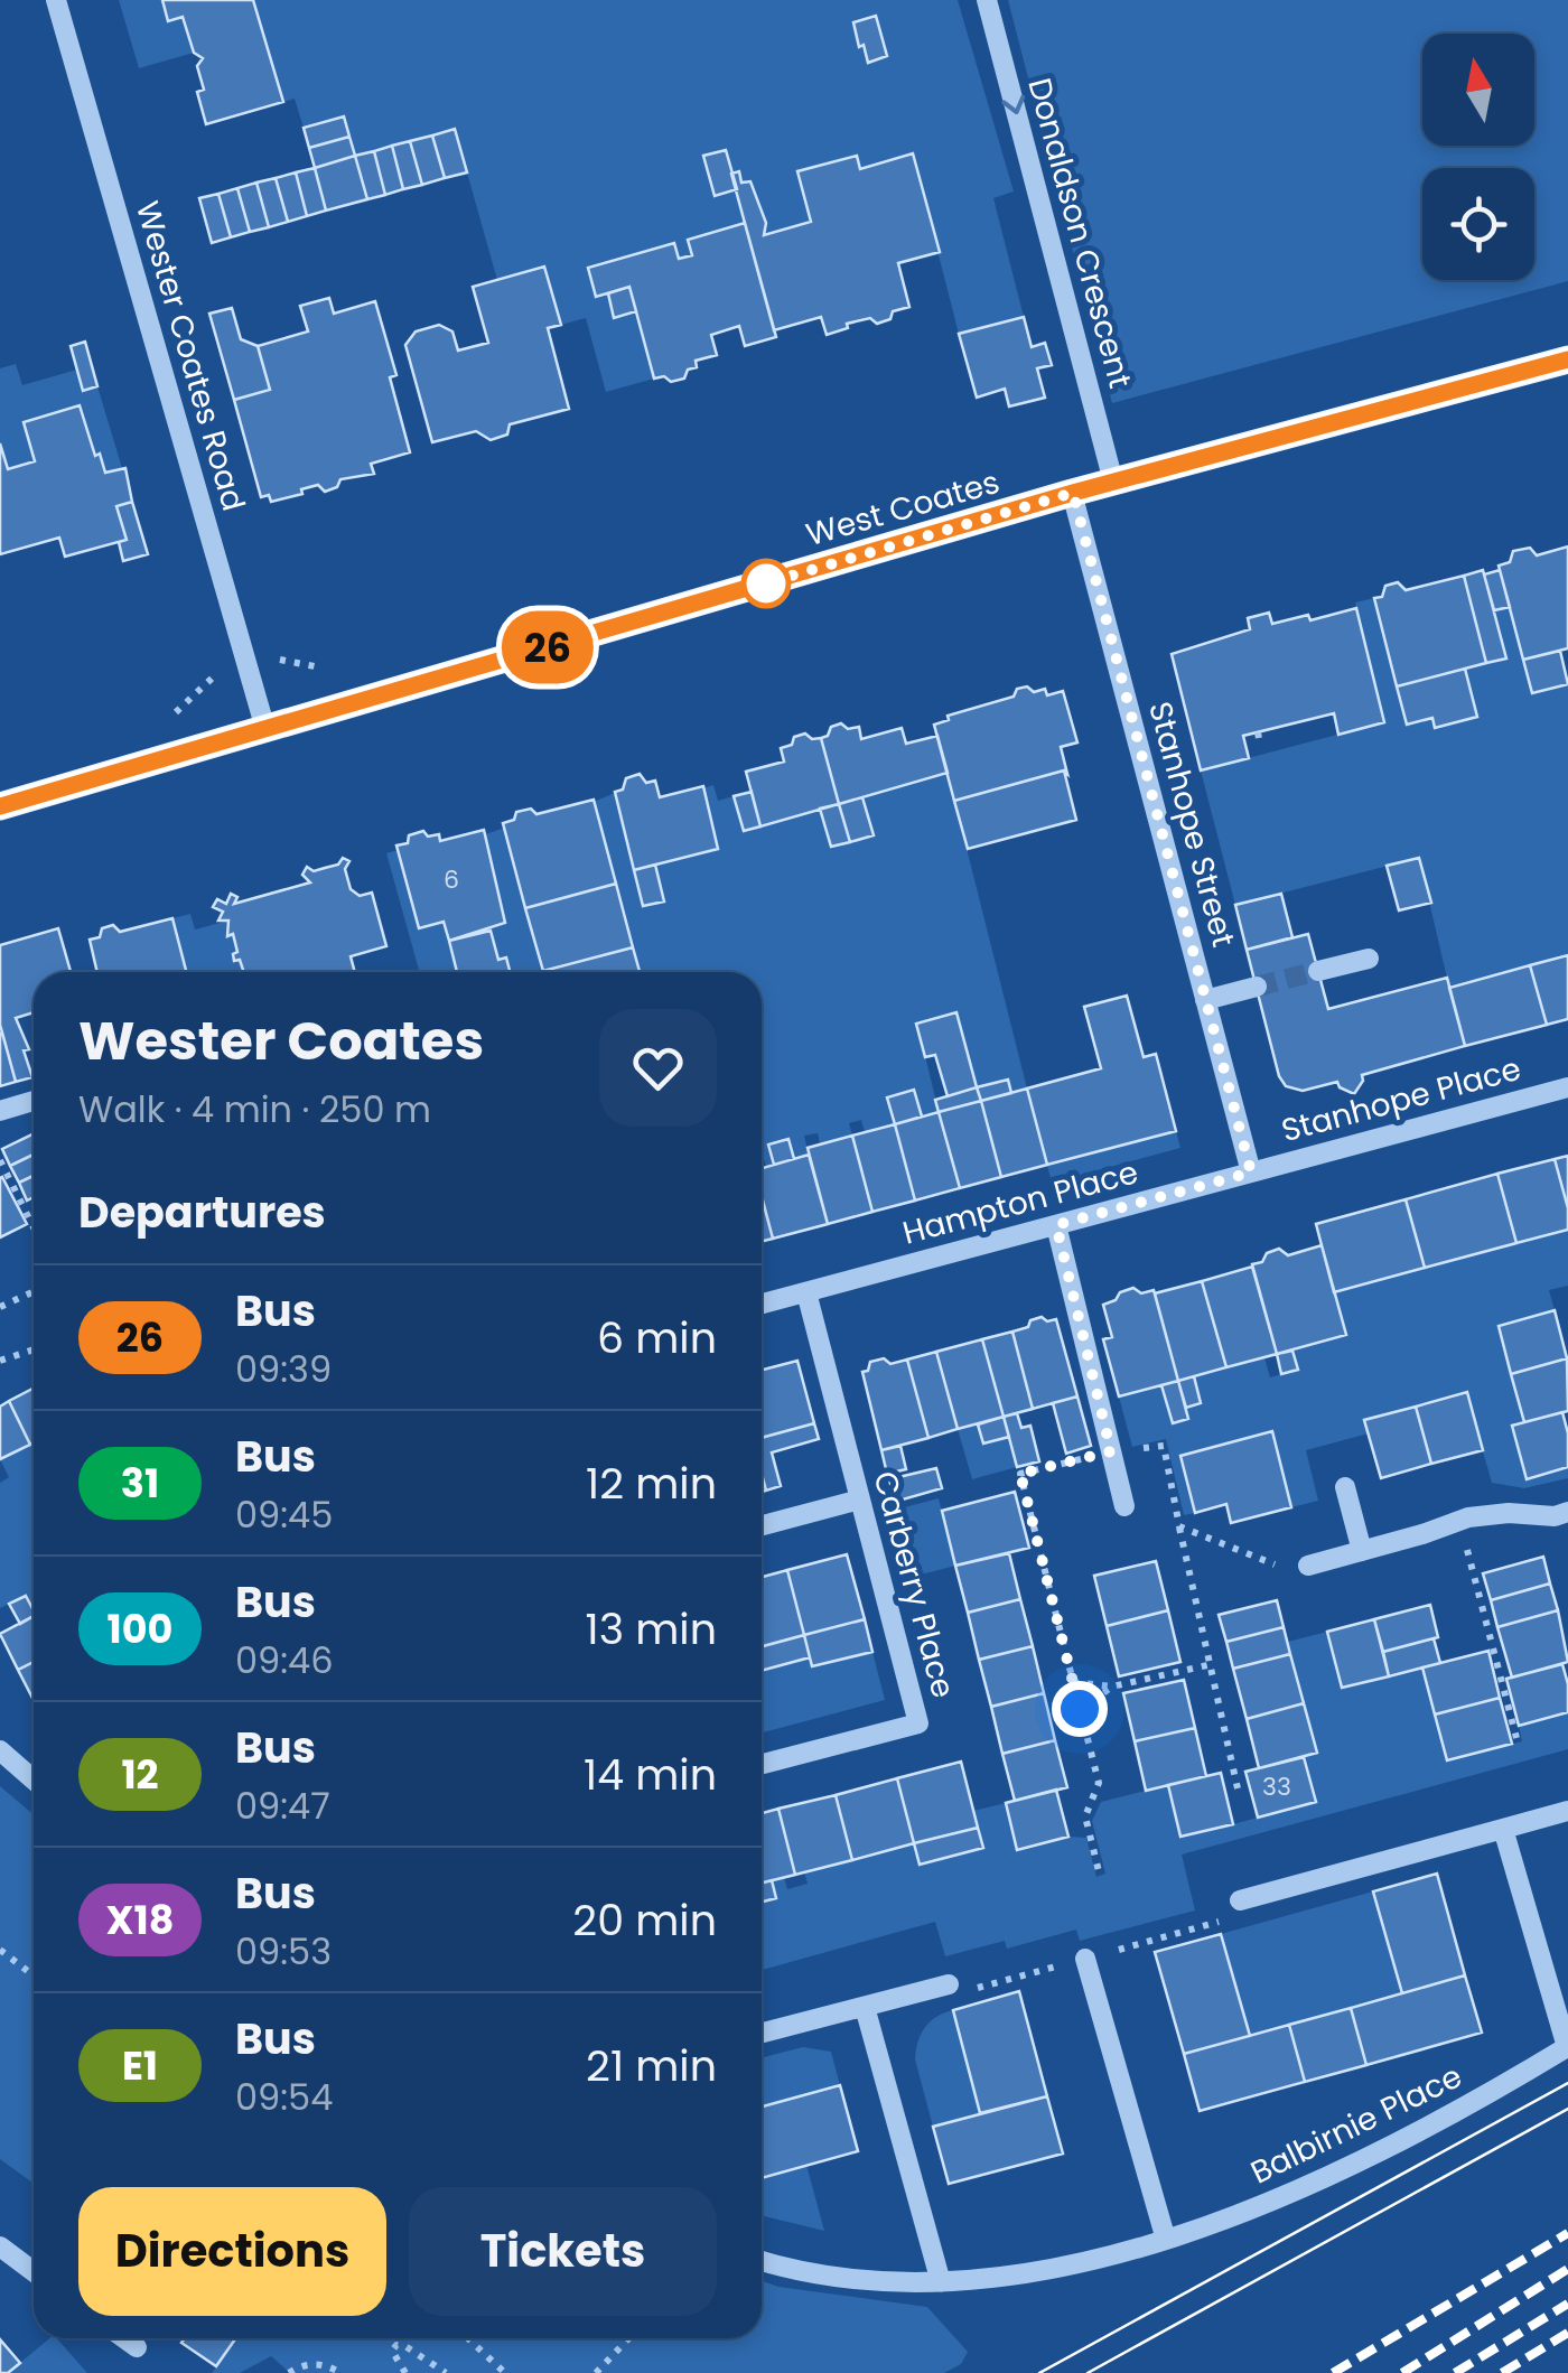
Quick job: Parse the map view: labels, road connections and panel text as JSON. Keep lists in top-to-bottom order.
{
  "streets": {
    "main road": ["West Coates"],
    "street": [
      "Donaldson Crescent",
      "Wester Coates Road",
      "Stanhope Street",
      "Stanhope Place",
      "Hampton Place",
      "Carberry Place",
      "Balbirnie Place"
    ]
  },
  "crossings": [
    ["Donaldson Crescent", "West Coates"],
    ["Wester Coates Road", "West Coates"],
    ["West Coates", "Stanhope Street"],
    ["Stanhope Street", "Stanhope Place"],
    ["Stanhope Street", "Hampton Place"],
    ["Stanhope Place", "Hampton Place"],
    ["Hampton Place", "Carberry Place"]
  ],
  "one_way": ["Donaldson Crescent"],
  "lines": ["bus line 26"],
  "house_numbers": ["6", "33"],
  "north": "top",
  "page": {
    "on_map": "26",
    "heading": [
      ["Wester Coates", "Walk · 4 min · 250 m"],
      "Departures"
    ],
    "list": [
      {
        "mark": "26",
        "name": "Bus",
        "note": "09:39",
        "value": "6 min"
      },
      {
        "mark": "31",
        "name": "Bus",
        "note": "09:45",
        "value": "12 min"
      },
      {
        "mark": "100",
        "name": "Bus",
        "note": "09:46",
        "value": "13 min"
      },
      {
        "mark": "12",
        "name": "Bus",
        "note": "09:47",
        "value": "14 min"
      },
      {
        "mark": "X18",
        "name": "Bus",
        "note": "09:53",
        "value": "20 min"
      },
      {
        "mark": "E1",
        "name": "Bus",
        "note": "09:54",
        "value": "21 min"
      }
    ],
    "buttons": ["Directions", "Tickets"]
  }
}
